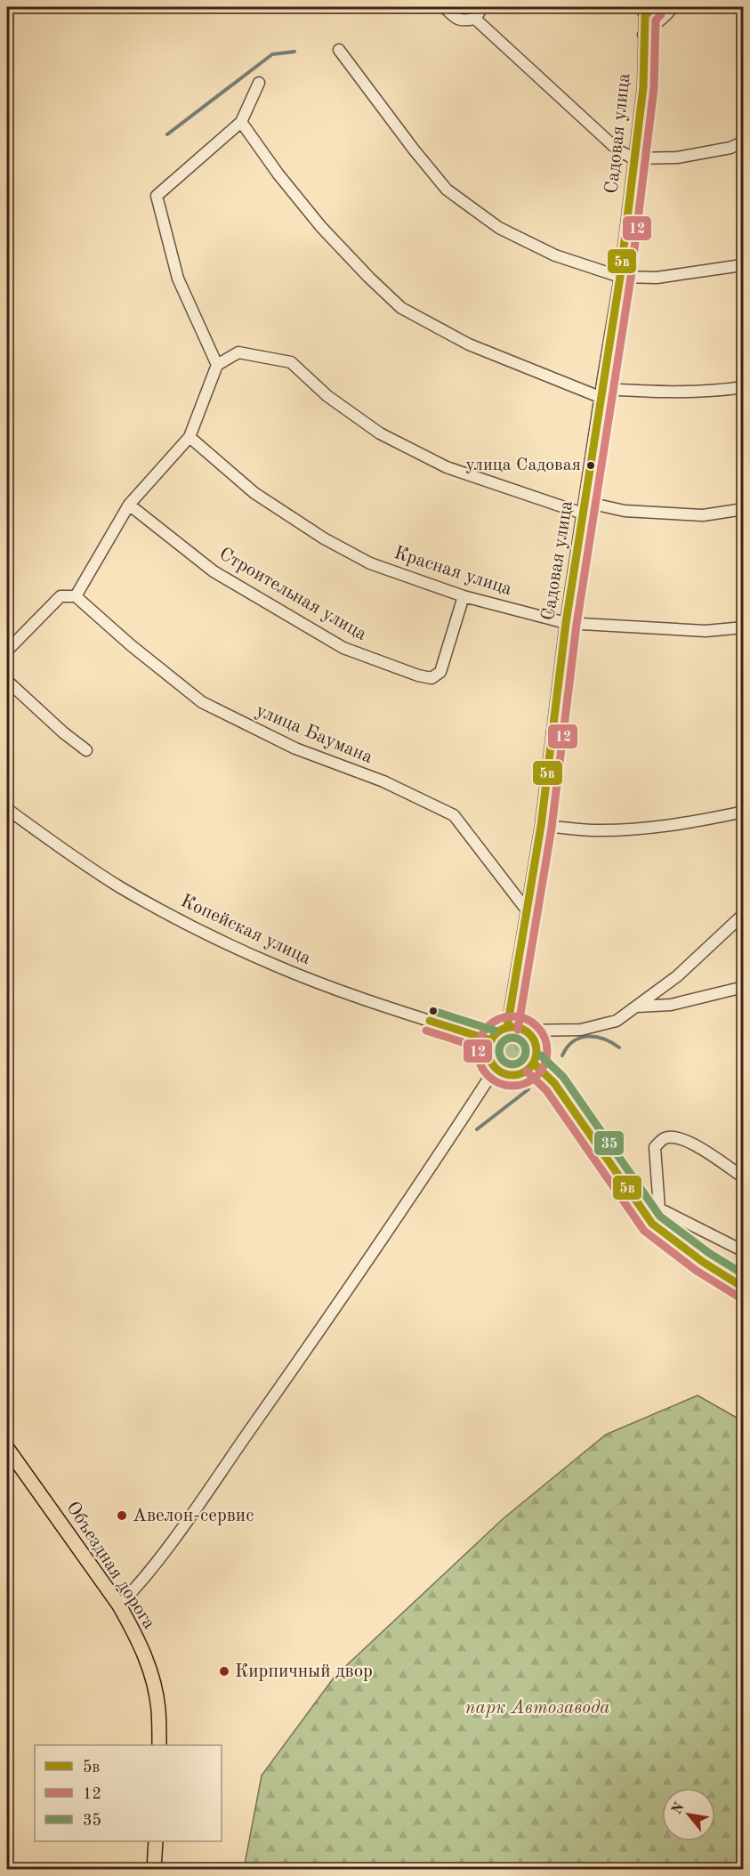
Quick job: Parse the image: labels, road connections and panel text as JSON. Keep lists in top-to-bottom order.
{
  "streets": {
    "main road": ["Объездная дорога"],
    "street": [
      "Садовая улица",
      "Красная улица",
      "Строительная улица",
      "улица Баумана",
      "Копейская улица"
    ]
  },
  "crossings": [
    ["Садовая улица", "Красная улица"],
    ["Садовая улица", "улица Баумана"],
    ["Садовая улица", "Копейская улица"],
    ["Красная улица", "Строительная улица"]
  ],
  "parks": ["парк Автозавода"],
  "places": ["улица Садовая", "Авелон-сервис", "Кирпичный двор"],
  "lines": ["transit line 5в", "transit line 12", "transit line 35"],
  "legend": ["5в", "12", "35"],
  "north": "top left"
}
